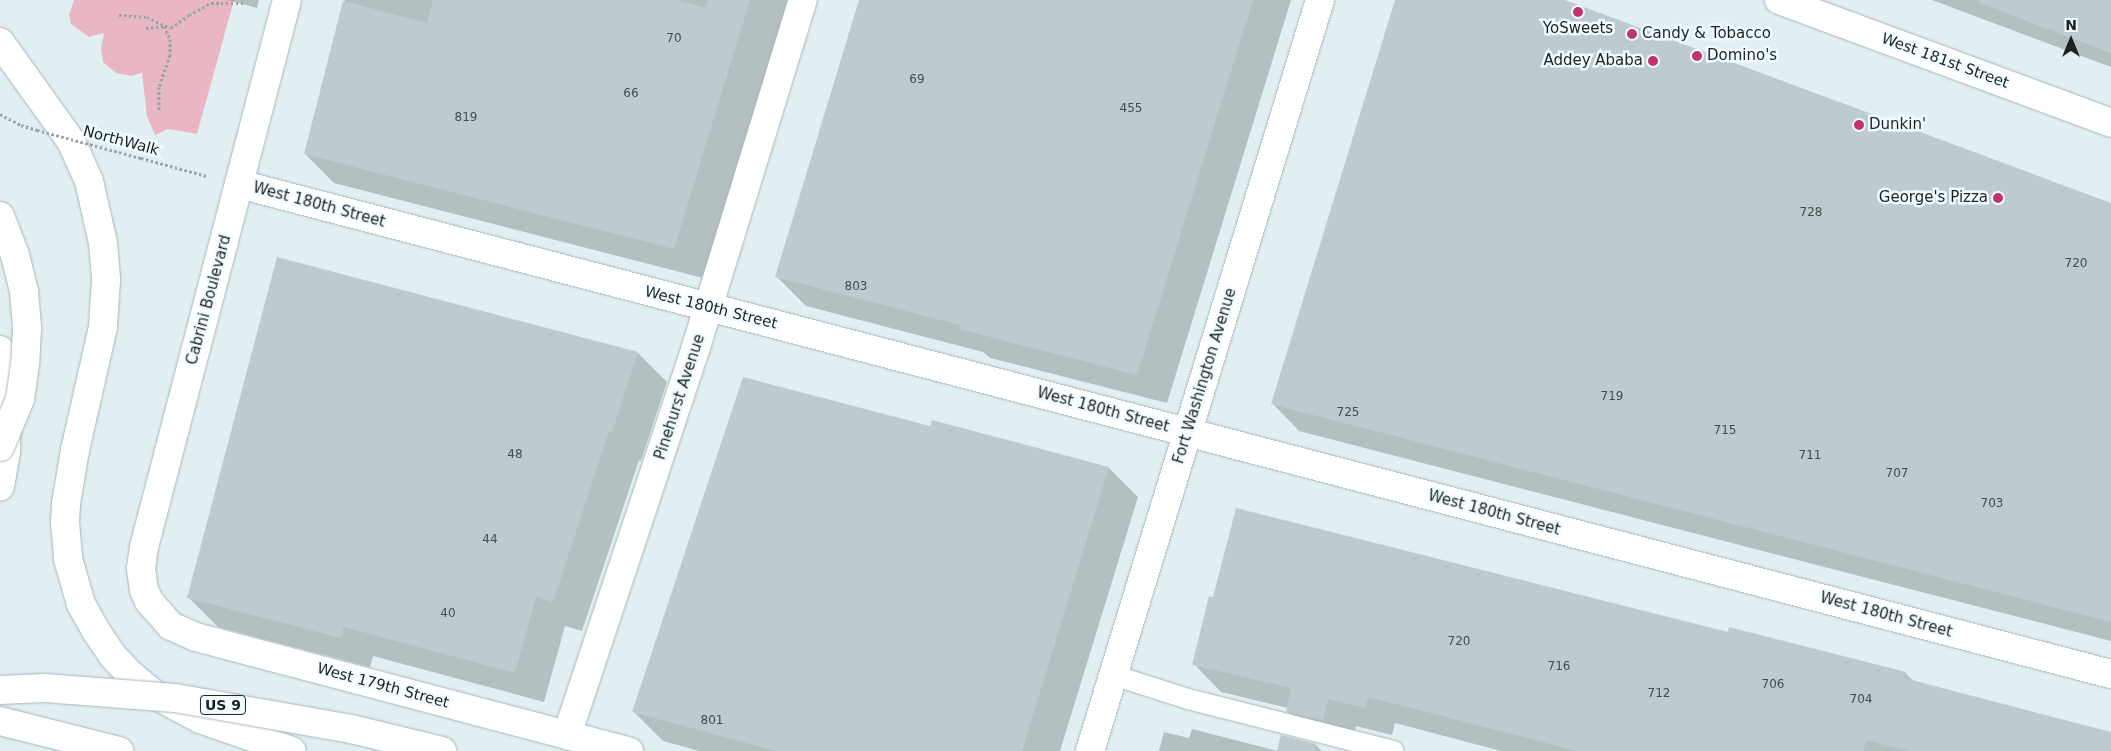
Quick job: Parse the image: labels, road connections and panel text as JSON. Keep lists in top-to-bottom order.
{
  "streets": {
    "main road": [
      "West 181st Street",
      "West 180th Street",
      "Cabrini Boulevard",
      "Fort Washington Avenue",
      "Pinehurst Avenue",
      "West 179th Street",
      "US 9"
    ],
    "path": ["NorthWalk"]
  },
  "crossings": [
    ["NorthWalk", "West 180th Street"],
    ["NorthWalk", "Cabrini Boulevard"],
    ["West 180th Street", "Cabrini Boulevard"],
    ["West 180th Street", "Fort Washington Avenue"],
    ["West 180th Street", "Pinehurst Avenue"],
    ["Cabrini Boulevard", "West 179th Street"],
    ["Pinehurst Avenue", "West 179th Street"]
  ],
  "places": [
    "YoSweets",
    "Candy & Tobacco",
    "Domino's",
    "Addey Ababa",
    "Dunkin'",
    "George's Pizza"
  ],
  "house_numbers": [
    "70",
    "69",
    "66",
    "455",
    "819",
    "728",
    "720",
    "803",
    "719",
    "725",
    "715",
    "48",
    "711",
    "707",
    "703",
    "44",
    "40",
    "720",
    "716",
    "706",
    "712",
    "704",
    "801"
  ],
  "north": "top"
}
